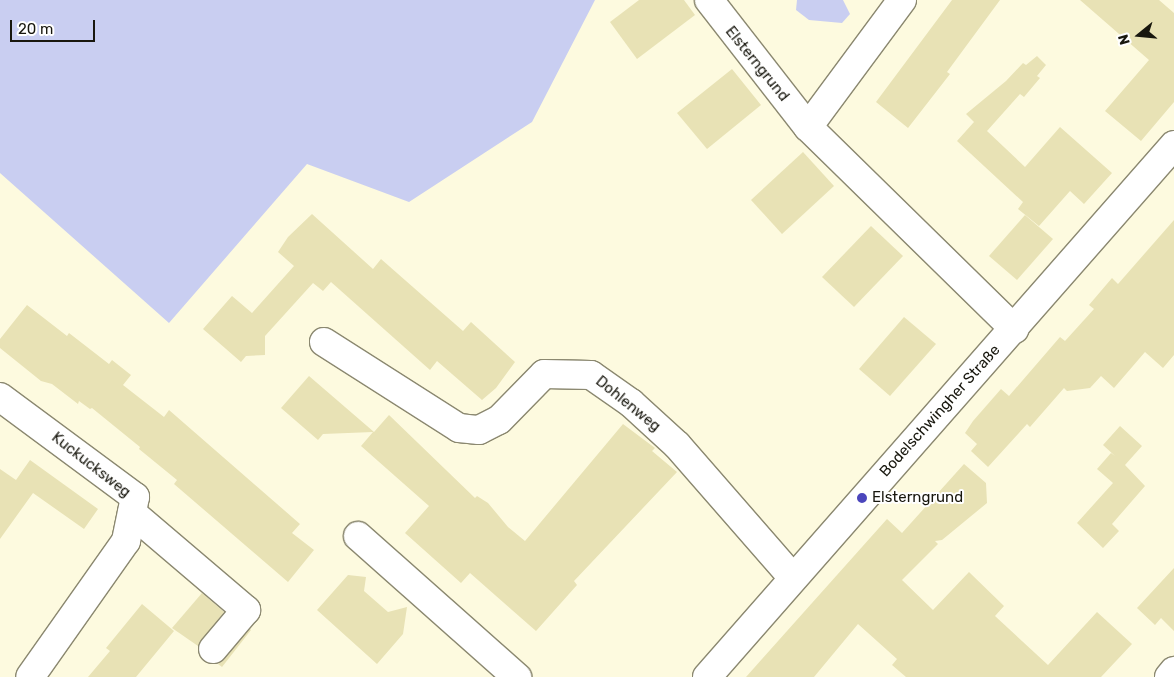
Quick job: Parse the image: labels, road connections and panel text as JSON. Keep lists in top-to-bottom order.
{
  "streets": {
    "street": [
      "Elsterngrund",
      "Dohlenweg",
      "Bodelschwingher Straße",
      "Kuckucksweg"
    ]
  },
  "crossings": [
    ["Elsterngrund", "Bodelschwingher Straße"],
    ["Dohlenweg", "Bodelschwingher Straße"]
  ],
  "places": ["Elsterngrund"],
  "scale_bar": "20 m",
  "north": "left"
}
